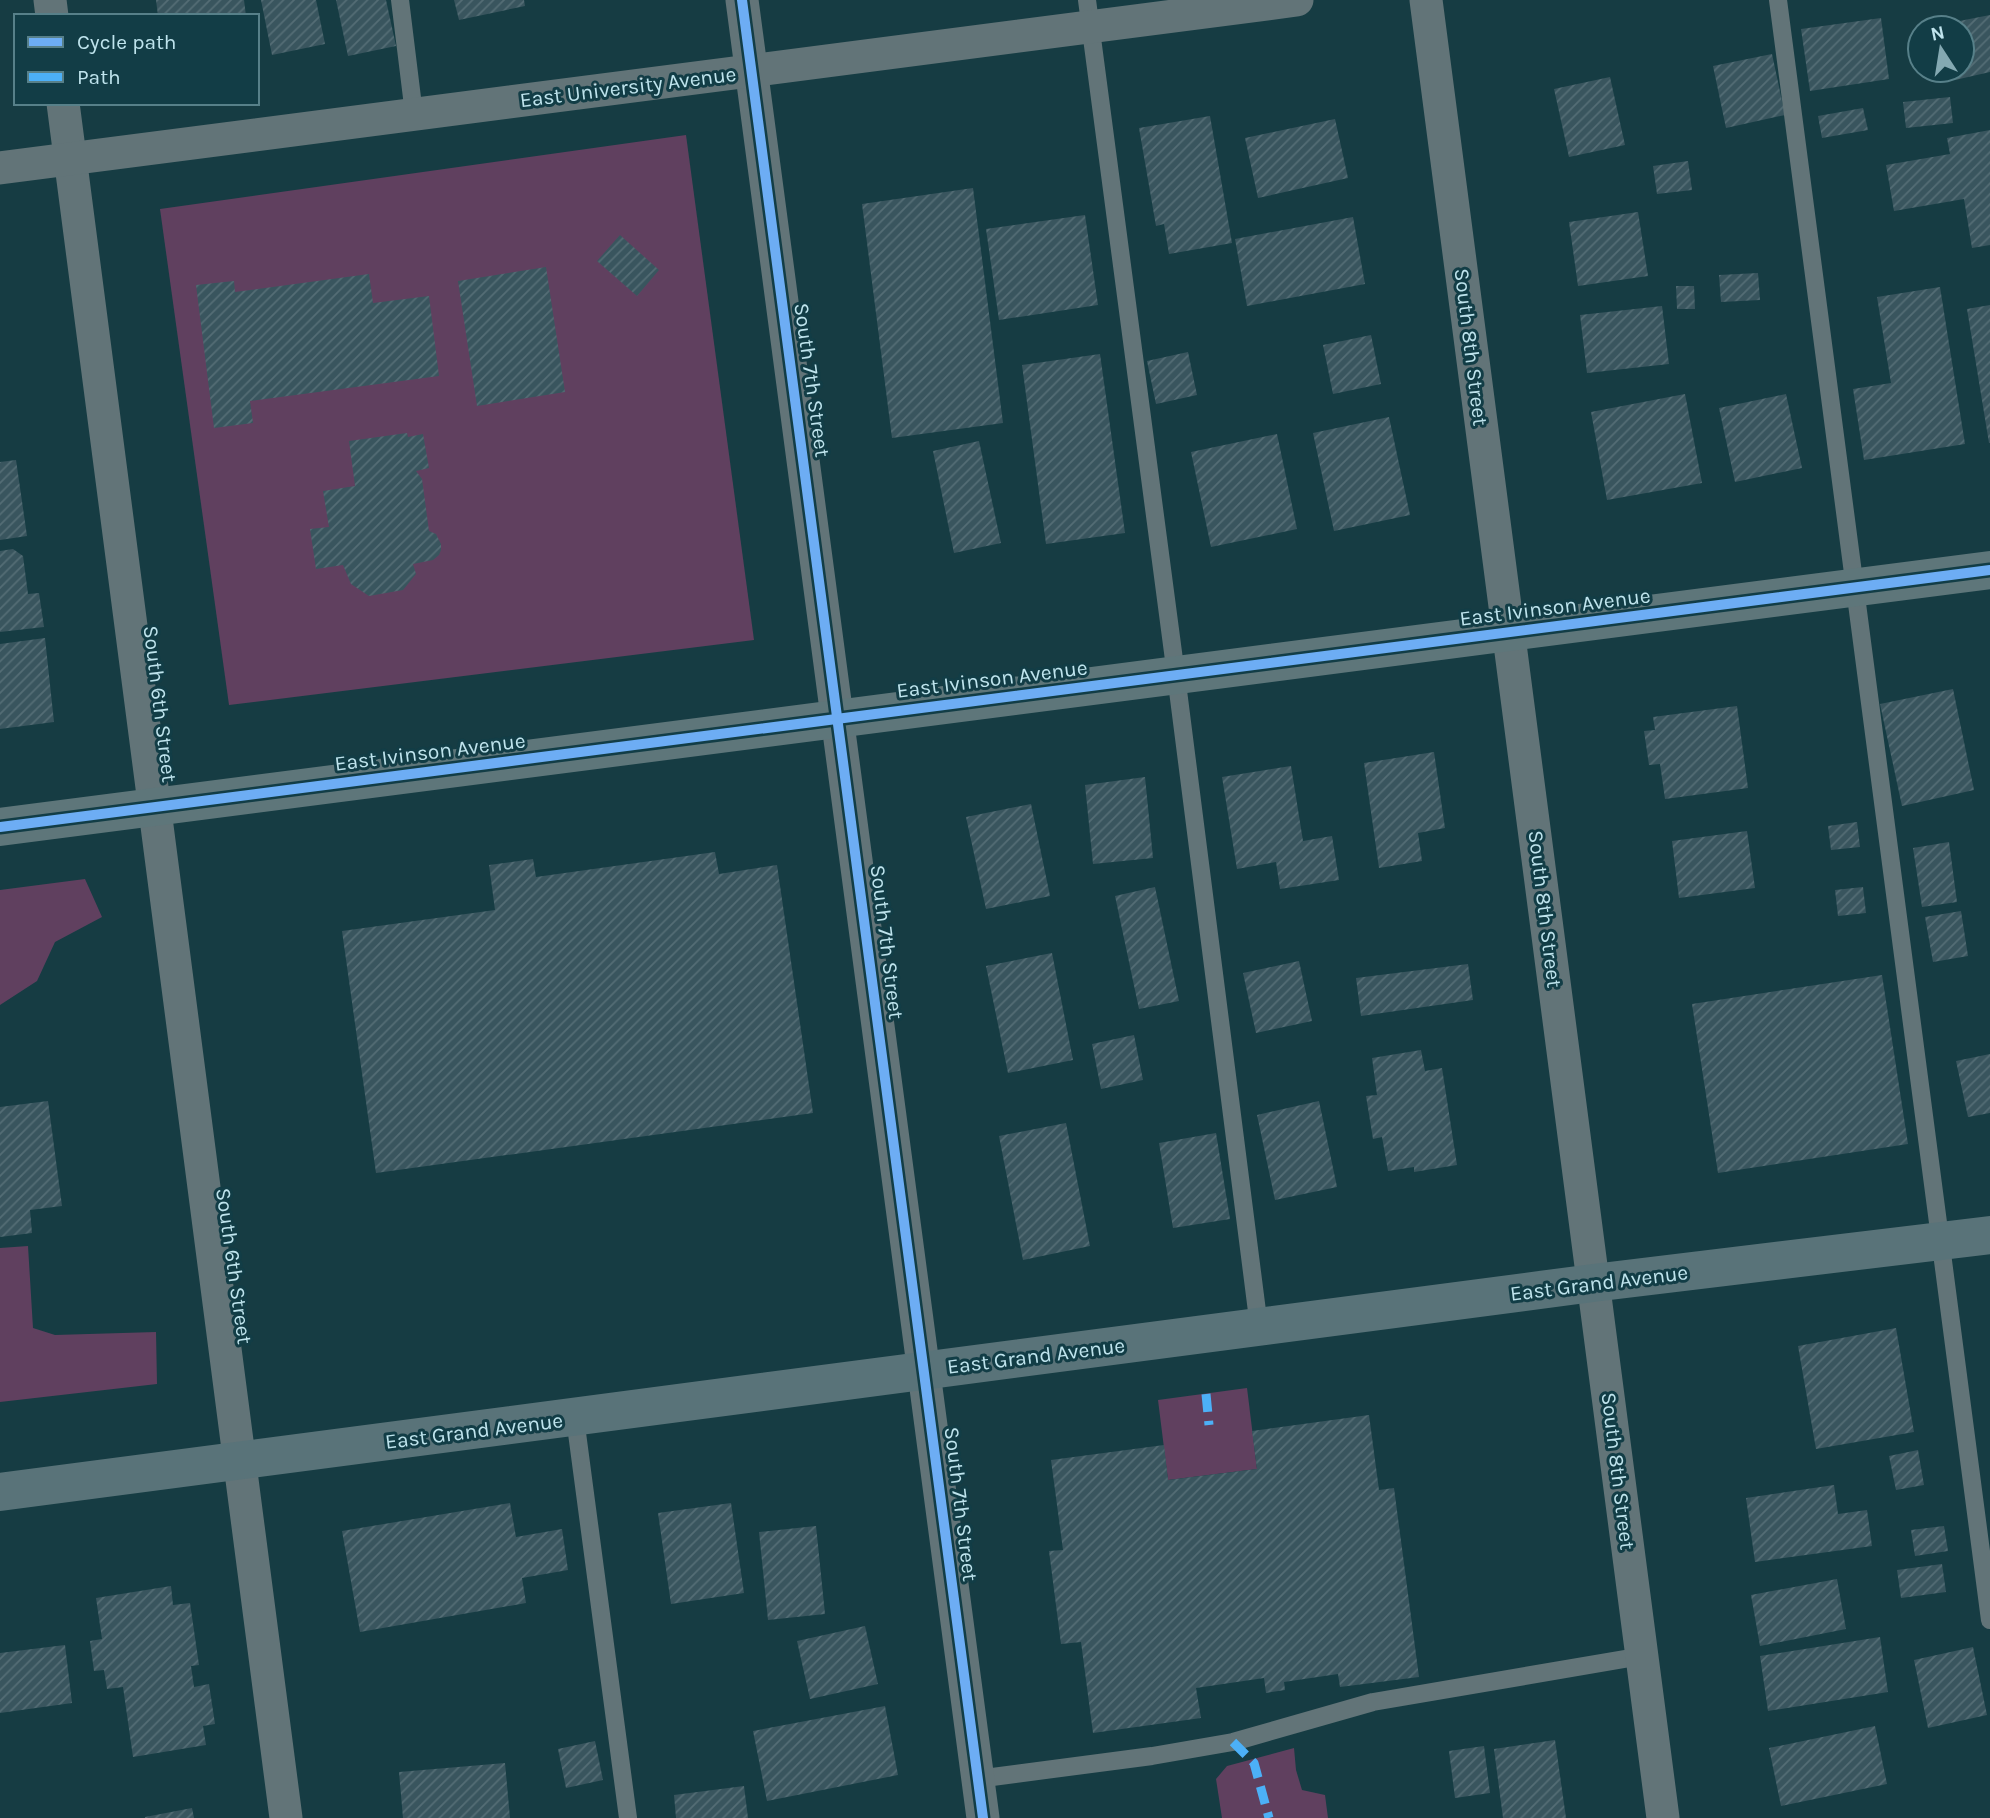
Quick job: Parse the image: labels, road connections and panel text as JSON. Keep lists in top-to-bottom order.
{
  "streets": {
    "main road": ["East Grand Avenue"],
    "street": [
      "East University Avenue",
      "South 8th Street",
      "South 7th Street",
      "East Ivinson Avenue",
      "South 6th Street"
    ]
  },
  "crossings": [
    ["East University Avenue", "South 7th Street"],
    ["East University Avenue", "South 6th Street"],
    ["South 8th Street", "East Ivinson Avenue"],
    ["South 8th Street", "East Grand Avenue"],
    ["South 7th Street", "East Ivinson Avenue"],
    ["South 7th Street", "East Grand Avenue"],
    ["East Ivinson Avenue", "South 6th Street"],
    ["South 6th Street", "East Grand Avenue"]
  ],
  "legend": ["Cycle path", "Path"],
  "north": "top"
}
